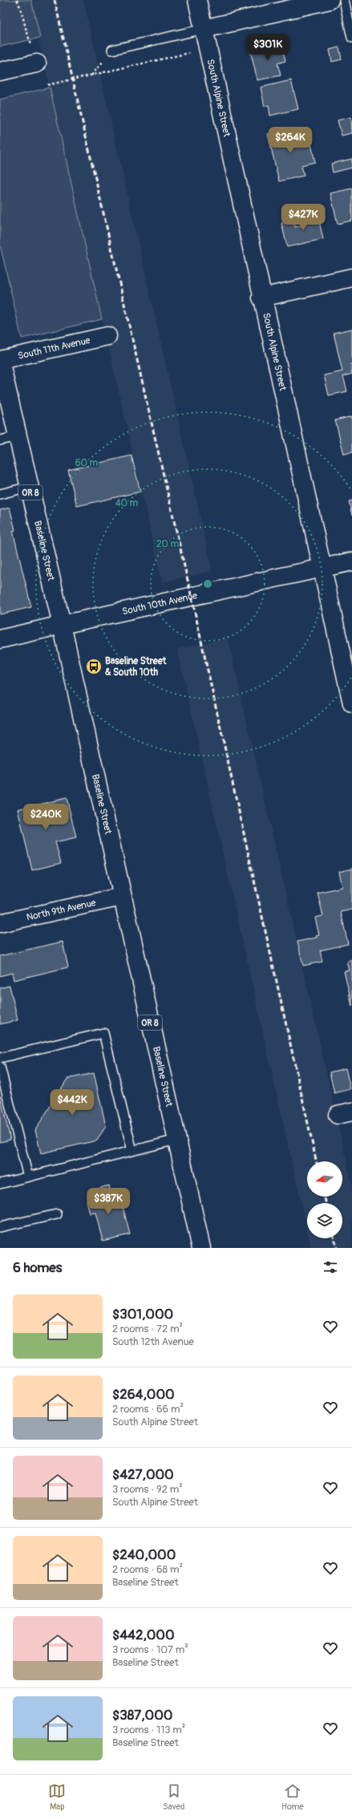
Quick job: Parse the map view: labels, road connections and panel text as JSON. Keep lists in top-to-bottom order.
{
  "streets": {
    "main road": [
      "South Alpine Street",
      "South 11th Avenue",
      "OR 8",
      "Baseline Street",
      "South 10th Avenue",
      "North 9th Avenue"
    ]
  },
  "crossings": [
    ["South Alpine Street", "South 10th Avenue"],
    ["South 11th Avenue", "Baseline Street"],
    ["Baseline Street", "South 10th Avenue"],
    ["Baseline Street", "North 9th Avenue"]
  ],
  "places": {
    "bus stop": ["Baseline Street & South 10th"]
  },
  "north": "left",
  "page": {
    "price": [
      "$301K",
      "$264K",
      "$427K",
      "$240K",
      "$442K",
      "$387K"
    ],
    "heading": "6 homes",
    "list": [
      {
        "name": "$301,000",
        "note": "2 rooms · 72 m² · South 12th Avenue"
      },
      {
        "name": "$264,000",
        "note": "2 rooms · 66 m² · South Alpine Street"
      },
      {
        "name": "$427,000",
        "note": "3 rooms · 92 m² · South Alpine Street"
      },
      {
        "name": "$240,000",
        "note": "2 rooms · 68 m² · Baseline Street"
      },
      {
        "name": "$442,000",
        "note": "3 rooms · 107 m² · Baseline Street"
      },
      {
        "name": "$387,000",
        "note": "3 rooms · 113 m² · Baseline Street"
      }
    ],
    "tabs": ["Map", "Saved", "Home"]
  },
  "rings": ["60 m", "40 m", "20 m"]
}
